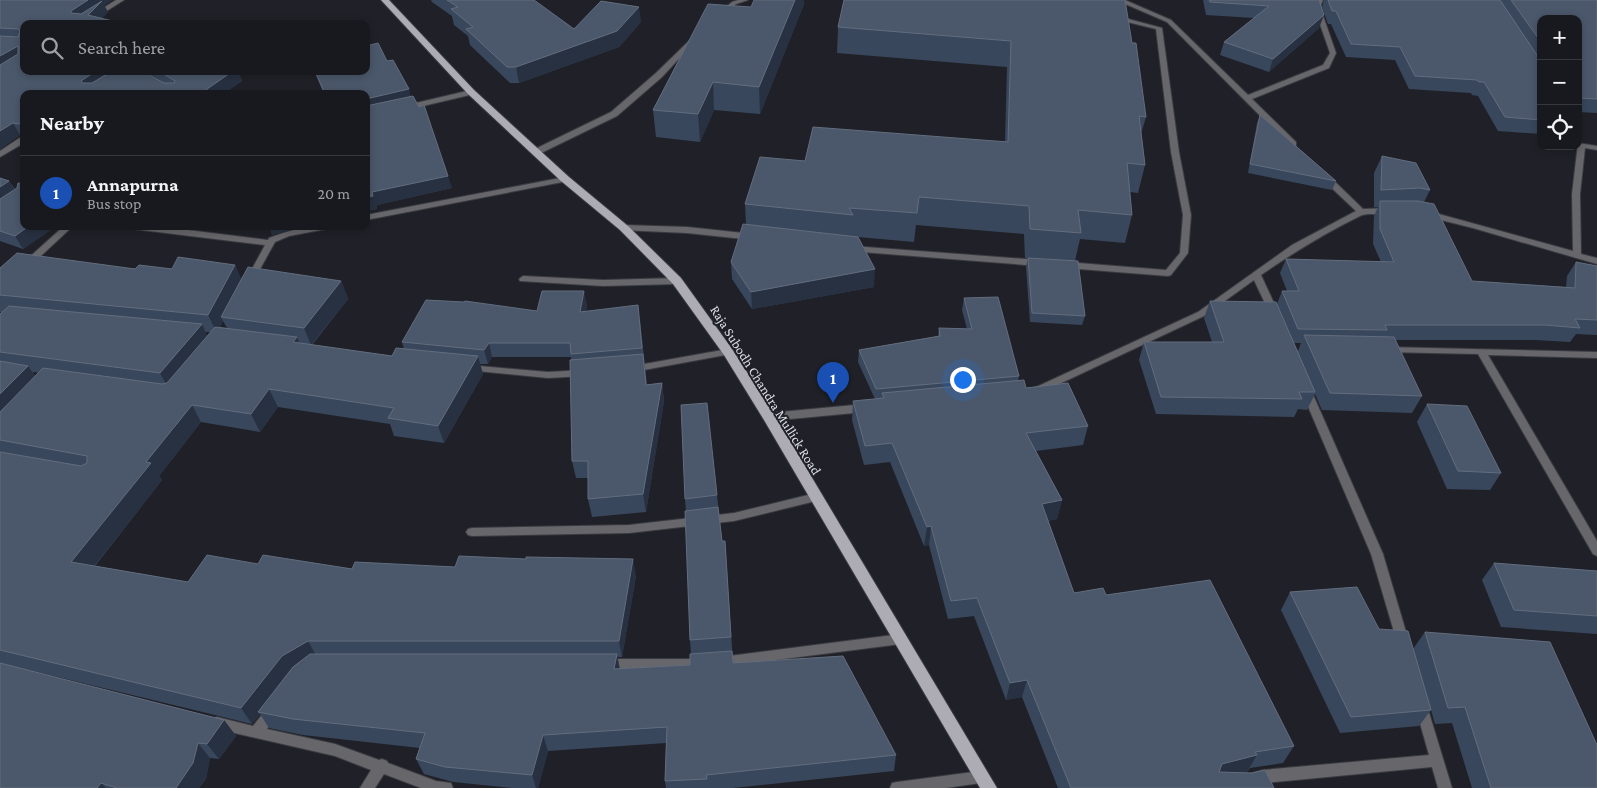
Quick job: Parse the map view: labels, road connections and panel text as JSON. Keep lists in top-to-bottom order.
{
  "streets": {
    "main road": ["Raja Subodh Chandra Mullick Road"]
  },
  "page": {
    "map_buttons": ["+", "−"],
    "search": "Search here",
    "heading": "Nearby",
    "list": [
      {
        "mark": "1",
        "name": "Annapurna",
        "note": "Bus stop",
        "value": "20 m"
      }
    ],
    "pins": "1"
  }
}
